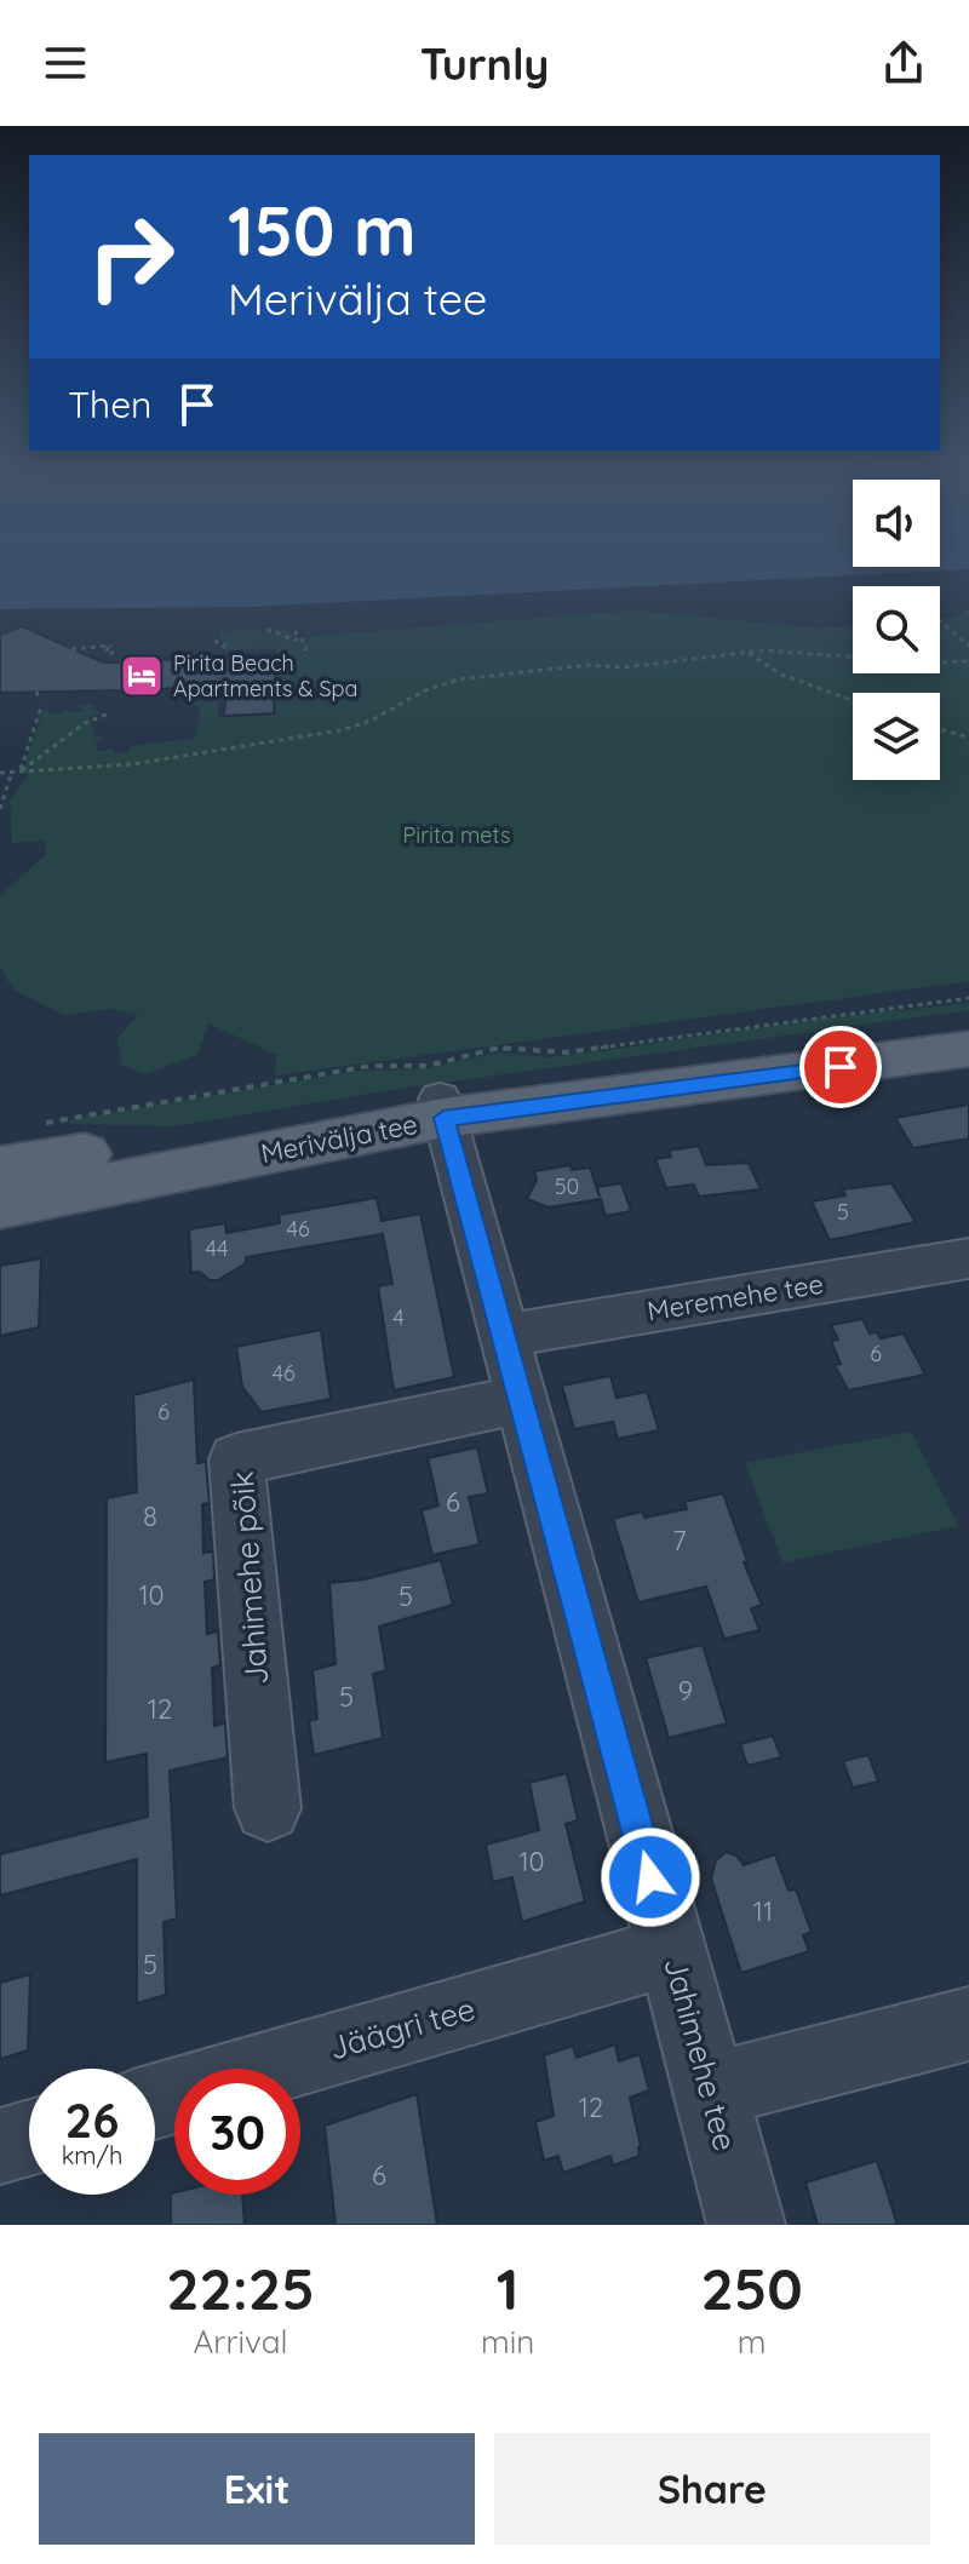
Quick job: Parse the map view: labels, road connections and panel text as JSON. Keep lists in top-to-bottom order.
{
  "streets": {
    "main road": ["Merivälja tee"],
    "street": [
      "Meremehe tee",
      "Jahimehe põik",
      "Jäägri tee",
      "Jahimehe tee"
    ]
  },
  "crossings": [
    ["Merivälja tee", "Jahimehe tee"],
    ["Meremehe tee", "Jahimehe tee"],
    ["Jahimehe põik", "Jahimehe tee"],
    ["Jäägri tee", "Jahimehe tee"]
  ],
  "parks": ["Pirita mets"],
  "places": {
    "hotel": ["Pirita Beach Apartments & Spa"]
  },
  "house_numbers": [
    "50",
    "5",
    "46",
    "44",
    "4",
    "6",
    "46",
    "6",
    "6",
    "8",
    "7",
    "10",
    "5",
    "9",
    "5",
    "12",
    "10",
    "11",
    "5",
    "12",
    "6"
  ],
  "page": {
    "header": "Turnly",
    "turn": ["150 m", "Merivälja tee"],
    "then": "Then",
    "speed": "26 km/h",
    "limit": "30",
    "eta": [
      "22:25",
      "Arrival",
      "1",
      "min",
      "250",
      "m"
    ],
    "buttons": ["Exit", "Share"]
  }
}
